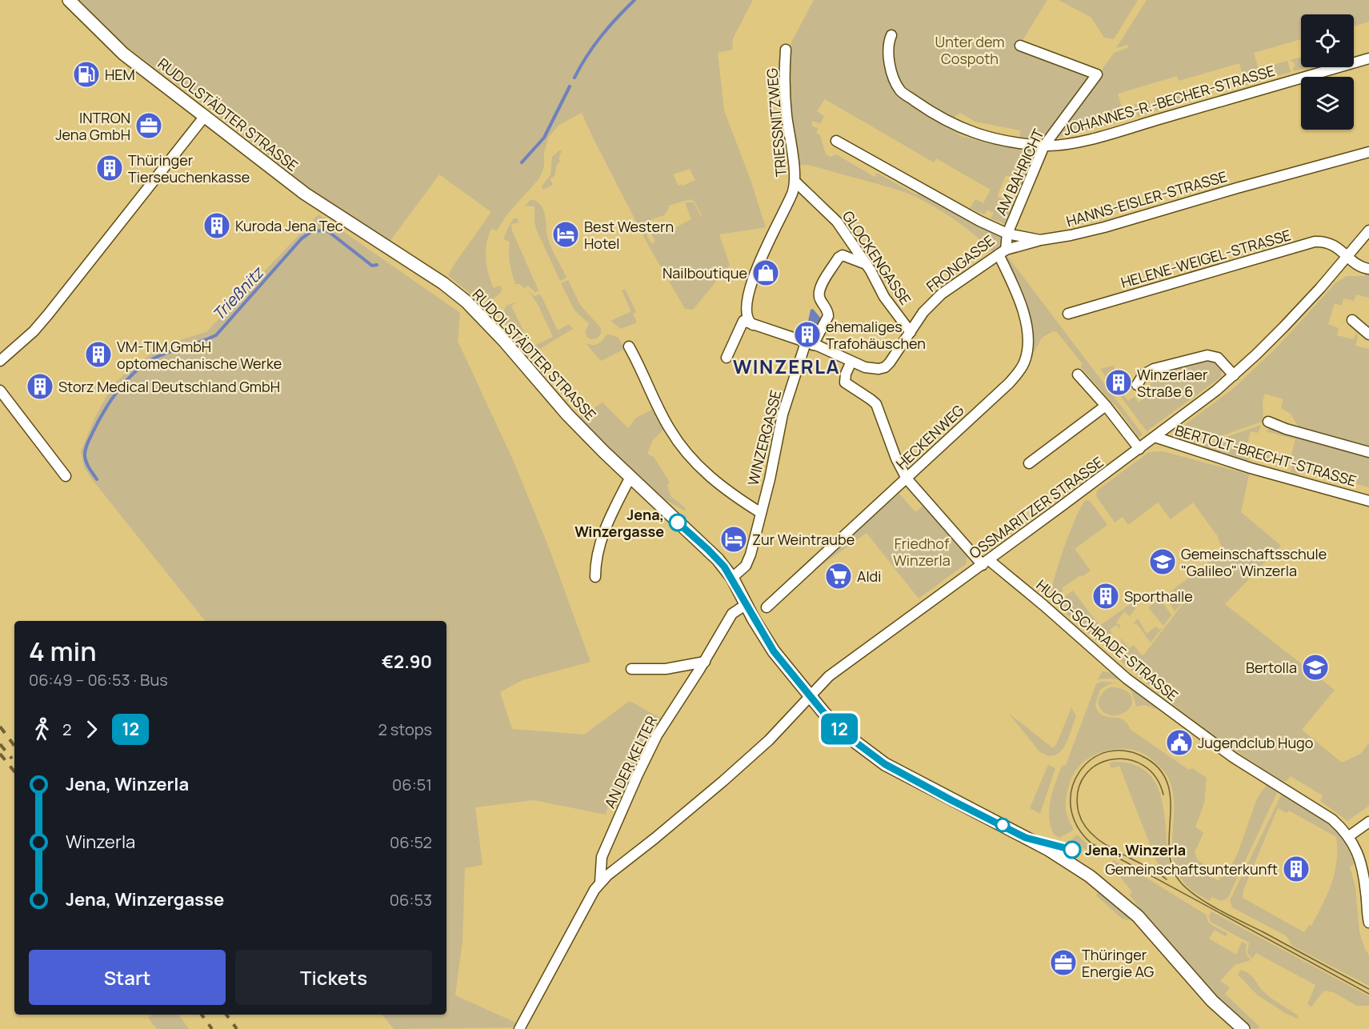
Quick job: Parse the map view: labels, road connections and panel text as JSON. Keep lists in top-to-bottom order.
{
  "streets": {
    "street": [
      "JOHANNES-R.-BECHER-STRASSE",
      "RUDOLSTÄDTER STRASSE",
      "TRIESSNITZWEG",
      "AM BAHRICHT",
      "HANNS-EISLER-STRASSE",
      "GLOCKENGASSE",
      "HELENE-WEIGEL-STRASSE",
      "FRONGASSE",
      "HECKENWEG",
      "WINZERGASSE",
      "BERTOLT-BRECHT-STRASSE",
      "OSSMARITZER STRASSE",
      "HUGO-SCHRADE-STRASSE",
      "AN DER KELTER"
    ]
  },
  "crossings": [
    ["JOHANNES-R.-BECHER-STRASSE", "AM BAHRICHT"],
    ["RUDOLSTÄDTER STRASSE", "WINZERGASSE"],
    ["RUDOLSTÄDTER STRASSE", "OSSMARITZER STRASSE"],
    ["RUDOLSTÄDTER STRASSE", "AN DER KELTER"],
    ["TRIESSNITZWEG", "GLOCKENGASSE"],
    ["AM BAHRICHT", "HANNS-EISLER-STRASSE"],
    ["AM BAHRICHT", "FRONGASSE"],
    ["HANNS-EISLER-STRASSE", "FRONGASSE"],
    ["GLOCKENGASSE", "FRONGASSE"],
    ["GLOCKENGASSE", "WINZERGASSE"],
    ["HELENE-WEIGEL-STRASSE", "OSSMARITZER STRASSE"],
    ["FRONGASSE", "HECKENWEG"],
    ["FRONGASSE", "WINZERGASSE"],
    ["FRONGASSE", "HUGO-SCHRADE-STRASSE"],
    ["HECKENWEG", "HUGO-SCHRADE-STRASSE"],
    ["BERTOLT-BRECHT-STRASSE", "OSSMARITZER STRASSE"],
    ["OSSMARITZER STRASSE", "HUGO-SCHRADE-STRASSE"],
    ["OSSMARITZER STRASSE", "AN DER KELTER"]
  ],
  "districts": ["WINZERLA"],
  "water": ["Trießnitz"],
  "parks": ["Unter dem Cospoth", "Friedhof Winzerla"],
  "places": {
    "fuel station": ["HEM"],
    "office": ["INTRON Jena GmbH", "Thüringer Energie AG"],
    "building": [
      "Thüringer Tierseuchenkasse",
      "Kuroda Jena Tec",
      "ehemaliges Trafohäuschen",
      "VM-TIM GmbH optomechanische Werke",
      "Winzerlaer Straße 6",
      "Storz Medical Deutschland GmbH",
      "Sporthalle",
      "Gemeinschaftsunterkunft"
    ],
    "hotel": ["Best Western Hotel", "Zur Weintraube"],
    "shop": ["Nailboutique"],
    "other": ["Jena, Winzergasse", "Jena, Winzerla"],
    "school or university": ["Gemeinschaftsschule \"Galileo\" Winzerla", "Bertolla"],
    "supermarket": ["Aldi"],
    "public building": ["Jugendclub Hugo"]
  },
  "lines": ["bus line 12"],
  "page": {
    "on_map": "12",
    "heading": ["4 min", "06:49 – 06:53 · Bus", "€2.90"],
    "legs": ["2", "12", "2 stops"],
    "list": [
      {
        "name": "Jena, Winzerla",
        "value": "06:51"
      },
      {
        "name": "Winzerla",
        "value": "06:52"
      },
      {
        "name": "Jena, Winzergasse",
        "value": "06:53"
      }
    ],
    "buttons": ["Start", "Tickets"]
  }
}
